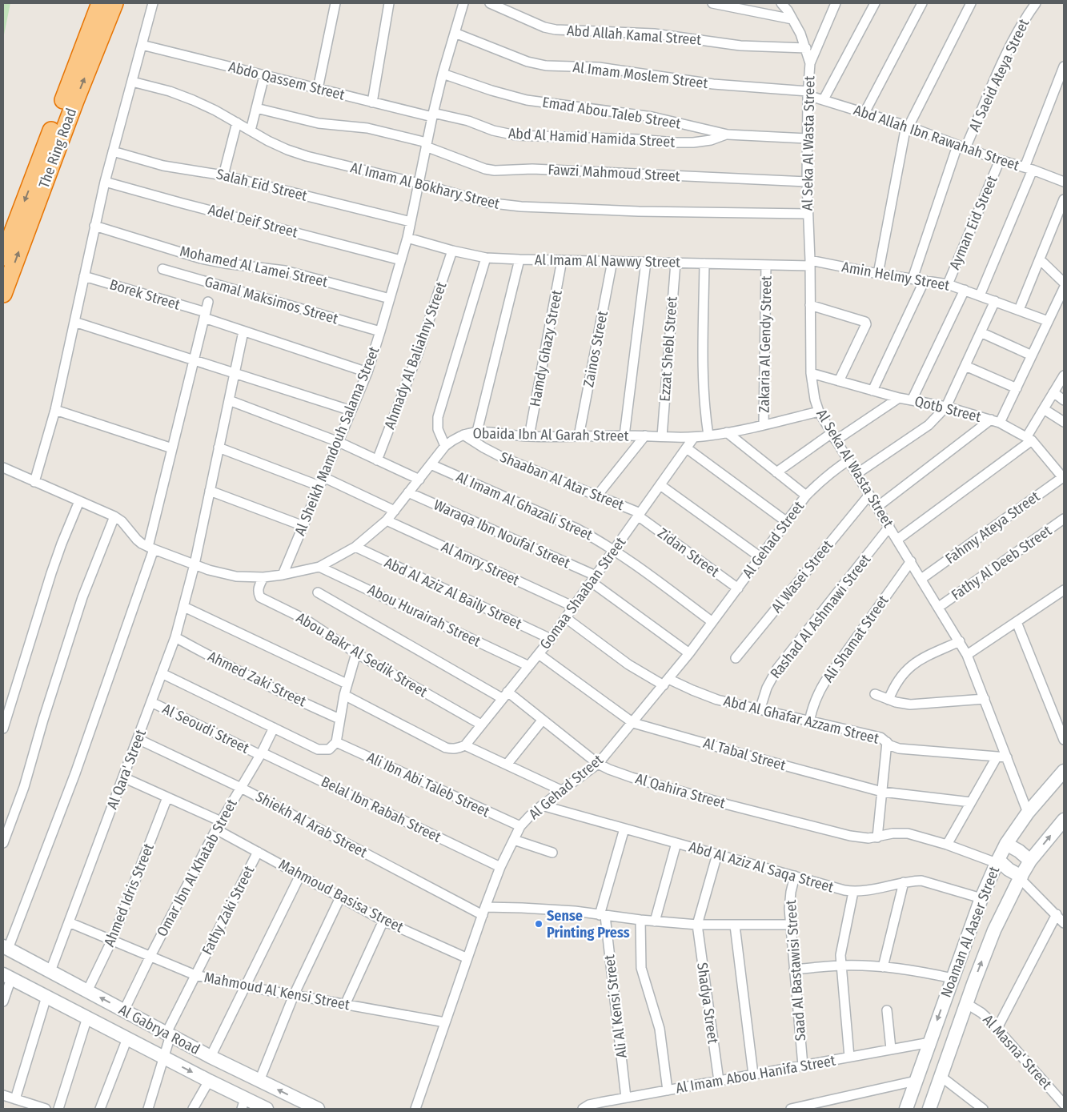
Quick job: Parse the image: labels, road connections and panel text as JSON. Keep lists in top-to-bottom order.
{
  "streets": {
    "highway": ["The Ring Road"],
    "main road": ["Noaman Al Aaser Street", "Al Gabrya Road"],
    "street": [
      "Abd Allah Kamal Street",
      "Al Imam Moslem Street",
      "Al Saeid Ateya Street",
      "Abdo Qassem Street",
      "Emad Abou Taleb Street",
      "Abd Al Hamid Hamida Street",
      "Abd Allah Ibn Rawahah Street",
      "Al Seka Al Wasta Street",
      "Fawzi Mahmoud Street",
      "Salah Eid Street",
      "Al Imam Al Bokhary Street",
      "Adel Deif Street",
      "Ayman Eid Street",
      "Al Imam Al Nawwy Street",
      "Mohamed Al Lamei Street",
      "Amin Helmy Street",
      "Borek Street",
      "Gamal Maksimos Street",
      "Zakaria Al Gendy Street",
      "Hamdy Ghazy Street",
      "Zainos Street",
      "Ezzat Shebl Street",
      "Ahmady Al Baliahny Street",
      "Qotb Street",
      "Obaida Ibn Al Garah Street",
      "Al Sheikh Mamdouh Salama Street",
      "Shaaban Al Atar Street",
      "Al Imam Al Ghazali Street",
      "Fahmy Ateya Street",
      "Waraqa Ibn Noufal Street",
      "Al Gehad Street",
      "Zidan Street",
      "Fathy Al Deeb Street",
      "Al Amry Street",
      "Al Wasei Street",
      "Abd Al Aziz Al Baily Street",
      "Gomaa Shaaban Street",
      "Abou Hurairah Street",
      "Rashad Al Ashmawi Street",
      "Ali Shamat Street",
      "Abou Bakr Al Sedik Street",
      "Ahmed Zaki Street",
      "Abd Al Ghafar Azzam Street",
      "Al Seoudi Street",
      "Al Tabal Street",
      "Al Qara' Street",
      "Ali Ibn Abi Taleb Street",
      "Al Qahira Street",
      "Belal Ibn Rabah Street",
      "Shiekh Al Arab Street",
      "Abd Al Aziz Al Saqa Street",
      "Omar Ibn Al Khatab Street",
      "Ahmed Idris Street",
      "Mahmoud Basisa Street",
      "Fathy Zaki Street",
      "Saad Al Bastawisi Street",
      "Mahmoud Al Kensi Street",
      "Shadya Street",
      "Ali Al Kensi Street",
      "Al Masna' Street",
      "Al Imam Abou Hanifa Street"
    ]
  },
  "crossings": [
    ["Abd Allah Kamal Street", "Al Seka Al Wasta Street"],
    ["Al Imam Moslem Street", "Abd Allah Ibn Rawahah Street"],
    ["Al Imam Moslem Street", "Al Seka Al Wasta Street"],
    ["Al Imam Moslem Street", "Al Sheikh Mamdouh Salama Street"],
    ["Al Saeid Ateya Street", "Abd Allah Ibn Rawahah Street"],
    ["Al Saeid Ateya Street", "Amin Helmy Street"],
    ["Abdo Qassem Street", "Abd Al Hamid Hamida Street"],
    ["Abdo Qassem Street", "Al Sheikh Mamdouh Salama Street"],
    ["Emad Abou Taleb Street", "Abd Al Hamid Hamida Street"],
    ["Emad Abou Taleb Street", "Al Seka Al Wasta Street"],
    ["Emad Abou Taleb Street", "Al Sheikh Mamdouh Salama Street"],
    ["Abd Al Hamid Hamida Street", "Al Sheikh Mamdouh Salama Street"],
    ["Abd Allah Ibn Rawahah Street", "Al Seka Al Wasta Street"],
    ["Abd Allah Ibn Rawahah Street", "Ayman Eid Street"],
    ["Al Seka Al Wasta Street", "Fawzi Mahmoud Street"],
    ["Al Seka Al Wasta Street", "Al Imam Al Bokhary Street"],
    ["Al Seka Al Wasta Street", "Al Imam Al Nawwy Street"],
    ["Al Seka Al Wasta Street", "Amin Helmy Street"],
    ["Al Seka Al Wasta Street", "Qotb Street"],
    ["Al Seka Al Wasta Street", "Obaida Ibn Al Garah Street"],
    ["Al Seka Al Wasta Street", "Fahmy Ateya Street"],
    ["Al Seka Al Wasta Street", "Al Gehad Street"],
    ["Al Seka Al Wasta Street", "Fathy Al Deeb Street"],
    ["Al Seka Al Wasta Street", "Al Wasei Street"],
    ["Al Seka Al Wasta Street", "Rashad Al Ashmawi Street"],
    ["Al Seka Al Wasta Street", "Ali Shamat Street"],
    ["Al Seka Al Wasta Street", "Abd Al Ghafar Azzam Street"],
    ["Al Seka Al Wasta Street", "Noaman Al Aaser Street"],
    ["Fawzi Mahmoud Street", "Al Sheikh Mamdouh Salama Street"],
    ["Salah Eid Street", "Al Sheikh Mamdouh Salama Street"],
    ["Al Imam Al Bokhary Street", "Al Sheikh Mamdouh Salama Street"],
    ["Adel Deif Street", "Al Sheikh Mamdouh Salama Street"],
    ["Ayman Eid Street", "Amin Helmy Street"],
    ["Al Imam Al Nawwy Street", "Amin Helmy Street"],
    ["Al Imam Al Nawwy Street", "Zakaria Al Gendy Street"],
    ["Al Imam Al Nawwy Street", "Hamdy Ghazy Street"],
    ["Al Imam Al Nawwy Street", "Zainos Street"],
    ["Al Imam Al Nawwy Street", "Ezzat Shebl Street"],
    ["Al Imam Al Nawwy Street", "Ahmady Al Baliahny Street"],
    ["Al Imam Al Nawwy Street", "Al Sheikh Mamdouh Salama Street"],
    ["Mohamed Al Lamei Street", "Al Sheikh Mamdouh Salama Street"],
    ["Borek Street", "Al Sheikh Mamdouh Salama Street"],
    ["Borek Street", "Al Qara' Street"],
    ["Gamal Maksimos Street", "Al Sheikh Mamdouh Salama Street"],
    ["Zakaria Al Gendy Street", "Obaida Ibn Al Garah Street"],
    ["Hamdy Ghazy Street", "Obaida Ibn Al Garah Street"],
    ["Zainos Street", "Obaida Ibn Al Garah Street"],
    ["Ezzat Shebl Street", "Obaida Ibn Al Garah Street"],
    ["Qotb Street", "Fahmy Ateya Street"],
    ["Obaida Ibn Al Garah Street", "Al Sheikh Mamdouh Salama Street"],
    ["Obaida Ibn Al Garah Street", "Shaaban Al Atar Street"],
    ["Obaida Ibn Al Garah Street", "Al Imam Al Ghazali Street"],
    ["Obaida Ibn Al Garah Street", "Waraqa Ibn Noufal Street"],
    ["Obaida Ibn Al Garah Street", "Al Amry Street"],
    ["Obaida Ibn Al Garah Street", "Abd Al Aziz Al Baily Street"],
    ["Obaida Ibn Al Garah Street", "Gomaa Shaaban Street"],
    ["Obaida Ibn Al Garah Street", "Abou Hurairah Street"],
    ["Obaida Ibn Al Garah Street", "Abou Bakr Al Sedik Street"],
    ["Obaida Ibn Al Garah Street", "Al Qara' Street"],
    ["Shaaban Al Atar Street", "Zidan Street"],
    ["Shaaban Al Atar Street", "Gomaa Shaaban Street"],
    ["Al Imam Al Ghazali Street", "Al Gehad Street"],
    ["Al Imam Al Ghazali Street", "Gomaa Shaaban Street"],
    ["Waraqa Ibn Noufal Street", "Al Gehad Street"],
    ["Waraqa Ibn Noufal Street", "Gomaa Shaaban Street"],
    ["Al Gehad Street", "Zidan Street"],
    ["Al Gehad Street", "Abd Al Ghafar Azzam Street"],
    ["Al Gehad Street", "Al Tabal Street"],
    ["Al Gehad Street", "Ali Ibn Abi Taleb Street"],
    ["Al Gehad Street", "Al Qahira Street"],
    ["Al Gehad Street", "Belal Ibn Rabah Street"],
    ["Al Gehad Street", "Shiekh Al Arab Street"],
    ["Al Gehad Street", "Abd Al Aziz Al Saqa Street"],
    ["Al Gehad Street", "Mahmoud Basisa Street"],
    ["Al Gehad Street", "Mahmoud Al Kensi Street"],
    ["Zidan Street", "Gomaa Shaaban Street"],
    ["Al Amry Street", "Gomaa Shaaban Street"],
    ["Abd Al Aziz Al Baily Street", "Gomaa Shaaban Street"],
    ["Gomaa Shaaban Street", "Abou Hurairah Street"],
    ["Gomaa Shaaban Street", "Abou Bakr Al Sedik Street"],
    ["Gomaa Shaaban Street", "Abd Al Ghafar Azzam Street"],
    ["Gomaa Shaaban Street", "Al Tabal Street"],
    ["Gomaa Shaaban Street", "Al Qahira Street"],
    ["Rashad Al Ashmawi Street", "Abd Al Ghafar Azzam Street"],
    ["Ali Shamat Street", "Abd Al Ghafar Azzam Street"],
    ["Ahmed Zaki Street", "Al Qara' Street"],
    ["Al Seoudi Street", "Al Qara' Street"],
    ["Al Seoudi Street", "Belal Ibn Rabah Street"],
    ["Al Seoudi Street", "Omar Ibn Al Khatab Street"],
    ["Al Qara' Street", "Shiekh Al Arab Street"],
    ["Al Qara' Street", "Mahmoud Basisa Street"],
    ["Al Qara' Street", "Mahmoud Al Kensi Street"],
    ["Al Qara' Street", "Al Gabrya Road"],
    ["Al Qahira Street", "Noaman Al Aaser Street"],
    ["Belal Ibn Rabah Street", "Omar Ibn Al Khatab Street"],
    ["Shiekh Al Arab Street", "Omar Ibn Al Khatab Street"],
    ["Abd Al Aziz Al Saqa Street", "Noaman Al Aaser Street"],
    ["Abd Al Aziz Al Saqa Street", "Saad Al Bastawisi Street"],
    ["Omar Ibn Al Khatab Street", "Mahmoud Basisa Street"],
    ["Omar Ibn Al Khatab Street", "Mahmoud Al Kensi Street"],
    ["Omar Ibn Al Khatab Street", "Al Gabrya Road"],
    ["Ahmed Idris Street", "Mahmoud Basisa Street"],
    ["Ahmed Idris Street", "Mahmoud Al Kensi Street"],
    ["Ahmed Idris Street", "Al Gabrya Road"],
    ["Mahmoud Basisa Street", "Fathy Zaki Street"],
    ["Fathy Zaki Street", "Mahmoud Al Kensi Street"],
    ["Fathy Zaki Street", "Al Gabrya Road"],
    ["Noaman Al Aaser Street", "Al Masna' Street"],
    ["Noaman Al Aaser Street", "Al Imam Abou Hanifa Street"],
    ["Saad Al Bastawisi Street", "Al Imam Abou Hanifa Street"],
    ["Shadya Street", "Al Imam Abou Hanifa Street"],
    ["Ali Al Kensi Street", "Al Imam Abou Hanifa Street"]
  ],
  "places": ["Sense Printing Press"]
}
